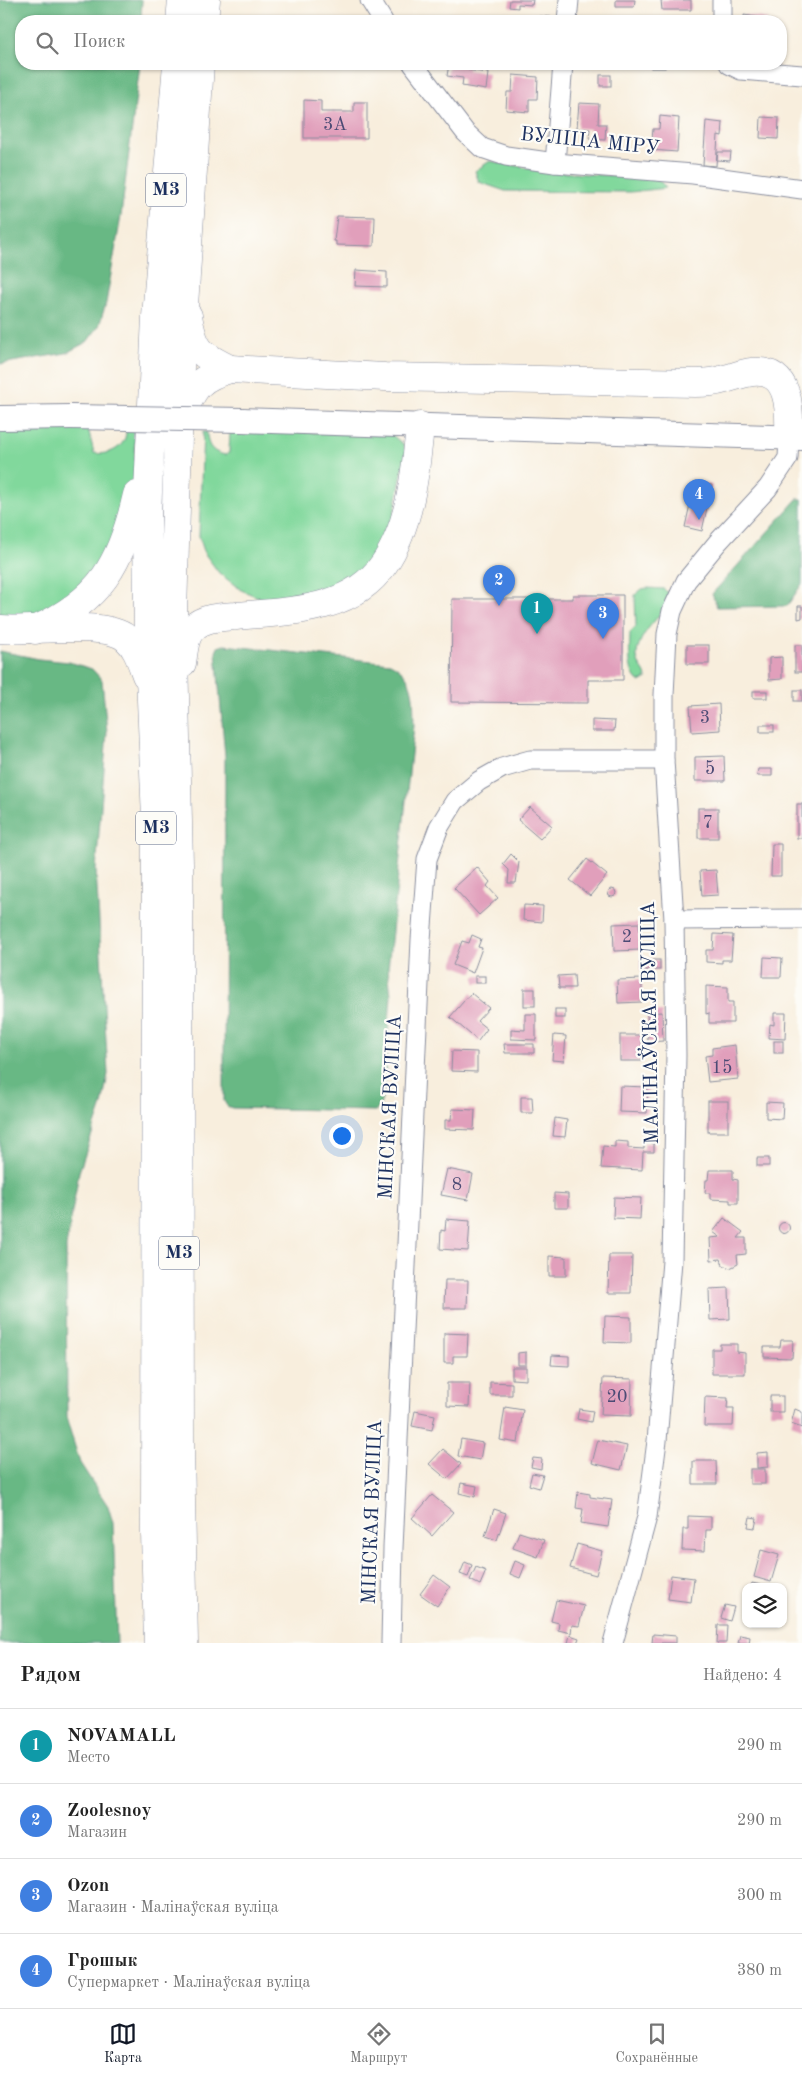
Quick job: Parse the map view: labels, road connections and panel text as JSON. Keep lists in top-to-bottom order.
{
  "streets": {
    "highway": ["М3"],
    "street": ["ВУЛІЦА МІРУ", "МАЛІНАЎСКАЯ ВУЛІЦА", "МІНСКАЯ ВУЛІЦА"]
  },
  "crossings": [
    ["МАЛІНАЎСКАЯ ВУЛІЦА", "МІНСКАЯ ВУЛІЦА"]
  ],
  "house_numbers": [
    "3А",
    "3",
    "5",
    "7",
    "2",
    "15",
    "8",
    "20"
  ],
  "page": {
    "search": "Поиск",
    "pins": [
      "4",
      "2",
      "1",
      "3"
    ],
    "heading": ["Рядом", "Найдено: 4"],
    "list": [
      {
        "mark": "1",
        "name": "NOVAMALL",
        "note": "Место",
        "value": "290 m"
      },
      {
        "mark": "2",
        "name": "Zoolesnoy",
        "note": "Магазин",
        "value": "290 m"
      },
      {
        "mark": "3",
        "name": "Ozon",
        "note": "Магазин · Малінаўская вуліца",
        "value": "300 m"
      },
      {
        "mark": "4",
        "name": "Грошык",
        "note": "Супермаркет · Малінаўская вуліца",
        "value": "380 m"
      }
    ],
    "nav": ["Карта", "Маршрут", "Сохранённые"]
  }
}
